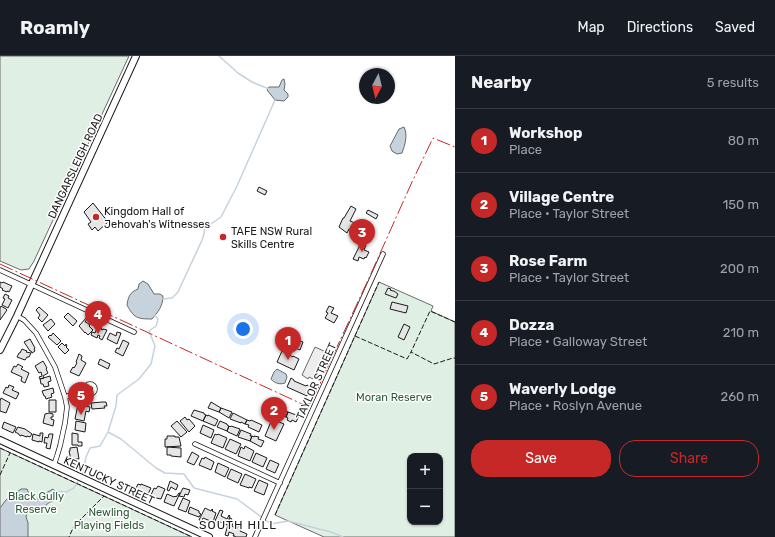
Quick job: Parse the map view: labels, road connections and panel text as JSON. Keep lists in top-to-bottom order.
{
  "streets": {
    "street": ["DANGARSLEIGH ROAD", "TAYLOR STREET", "KENTUCKY STREET"]
  },
  "districts": ["SOUTH HILL"],
  "parks": ["Moran Reserve", "Black Gully Reserve", "Newling Playing Fields"],
  "places": ["Kingdom Hall of Jehovah's Witnesses", "TAFE NSW Rural Skills Centre"],
  "north": "bottom",
  "page": {
    "header": "Roamly",
    "nav": ["Map", "Directions", "Saved"],
    "heading": ["Nearby", "5 results"],
    "list": [
      {
        "mark": "1",
        "name": "Workshop",
        "note": "Place",
        "value": "80 m"
      },
      {
        "mark": "2",
        "name": "Village Centre",
        "note": "Place · Taylor Street",
        "value": "150 m"
      },
      {
        "mark": "3",
        "name": "Rose Farm",
        "note": "Place · Taylor Street",
        "value": "200 m"
      },
      {
        "mark": "4",
        "name": "Dozza",
        "note": "Place · Galloway Street",
        "value": "210 m"
      },
      {
        "mark": "5",
        "name": "Waverly Lodge",
        "note": "Place · Roslyn Avenue",
        "value": "260 m"
      }
    ],
    "pins": [
      "3",
      "4",
      "1",
      "5",
      "2"
    ],
    "buttons": ["Save", "Share"],
    "map_buttons": ["+", "−"]
  }
}
